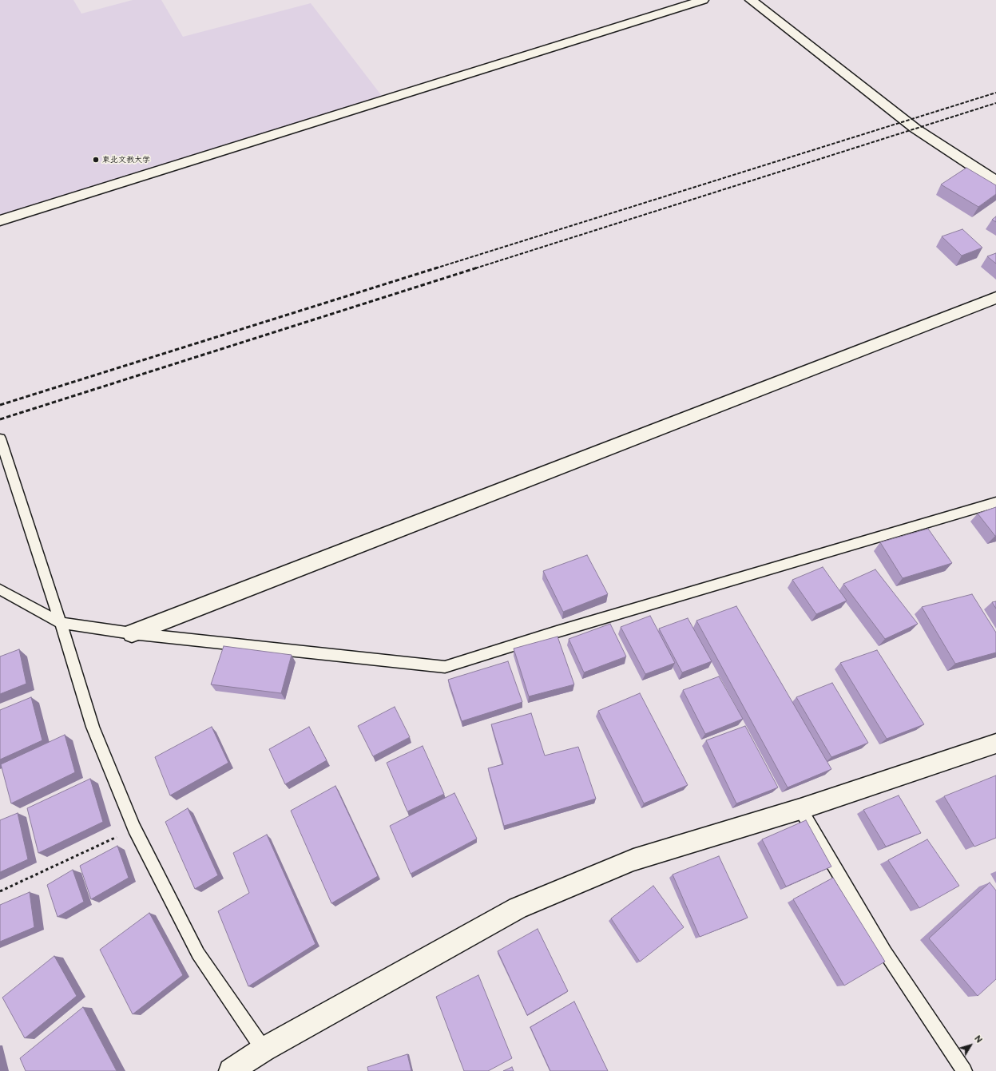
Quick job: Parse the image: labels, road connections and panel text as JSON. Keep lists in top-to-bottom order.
{
  "places": ["東北文教大学"],
  "north": "top right"
}
